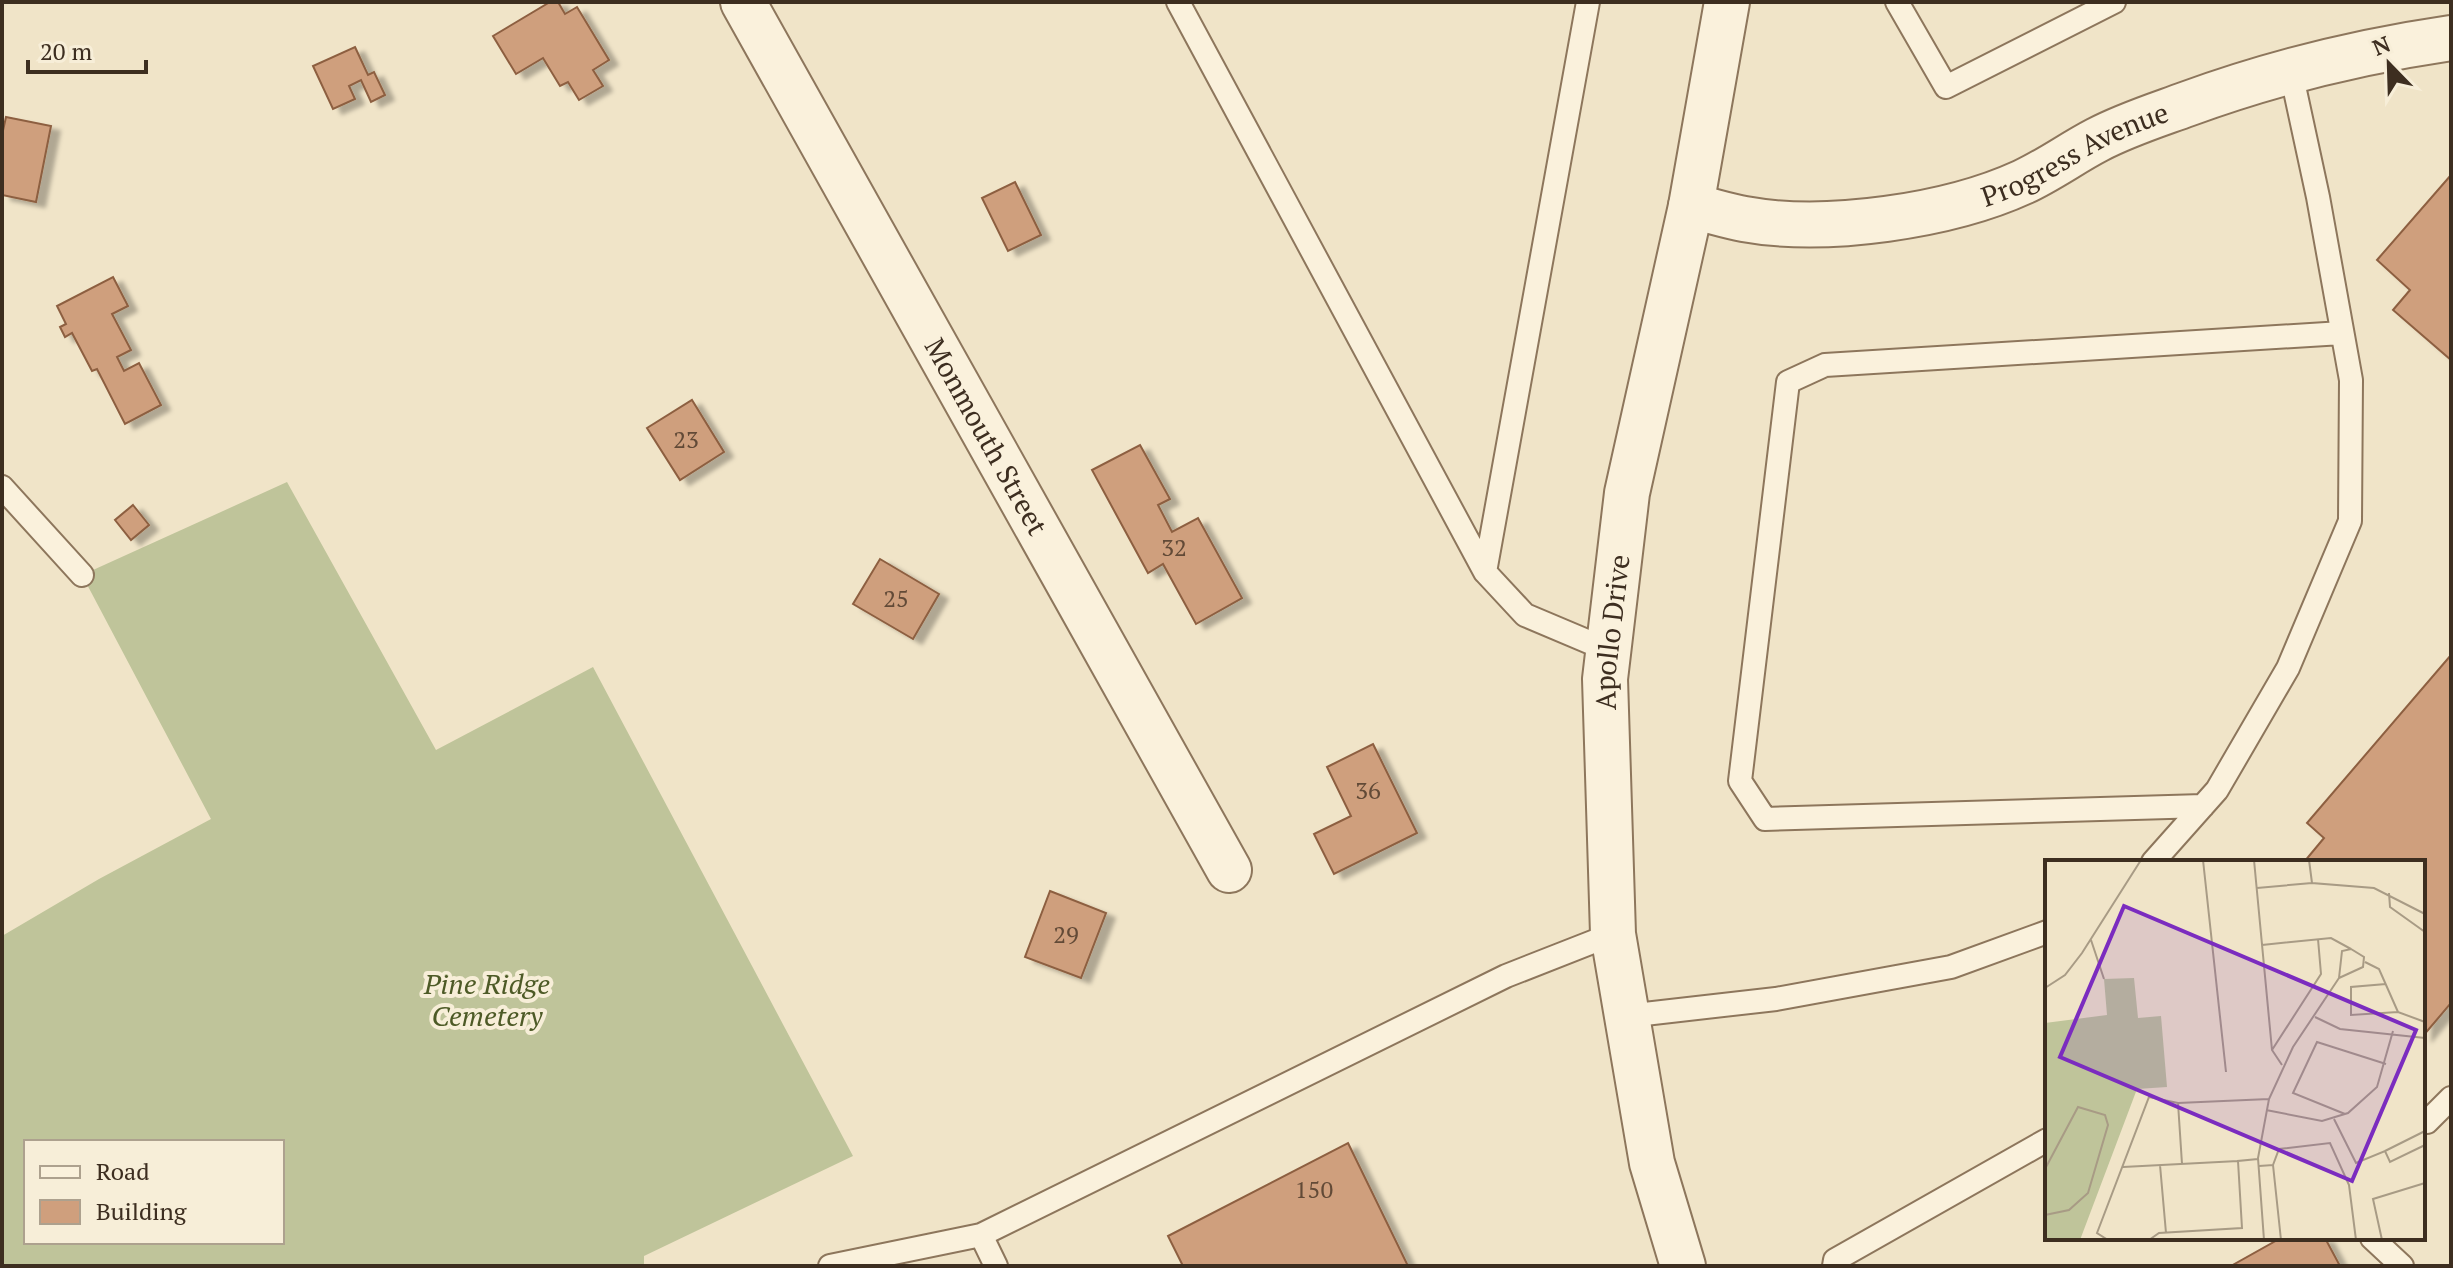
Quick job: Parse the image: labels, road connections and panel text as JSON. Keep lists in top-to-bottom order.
{
  "streets": {
    "street": ["Progress Avenue", "Monmouth Street", "Apollo Drive"]
  },
  "crossings": [
    ["Progress Avenue", "Apollo Drive"]
  ],
  "parks": ["Pine Ridge Cemetery"],
  "house_numbers": [
    "23",
    "32",
    "25",
    "36",
    "29",
    "150"
  ],
  "legend": ["Road", "Building"],
  "scale_bar": "20 m",
  "north": "top left"
}
